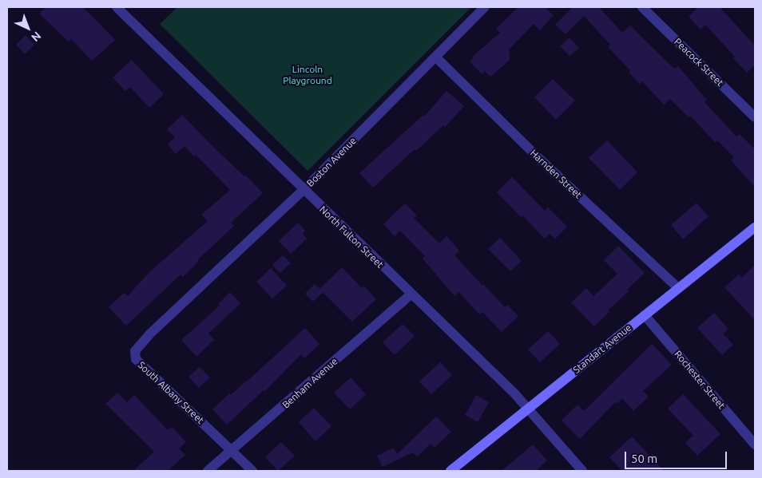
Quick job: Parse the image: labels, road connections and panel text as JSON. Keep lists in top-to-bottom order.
{
  "streets": {
    "street": [
      "Peacock Street",
      "Boston Avenue",
      "Harnden Street",
      "North Fulton Street",
      "Standart Avenue",
      "Rochester Street",
      "Benham Avenue",
      "South Albany Street"
    ]
  },
  "crossings": [
    ["Boston Avenue", "Harnden Street"],
    ["Boston Avenue", "North Fulton Street"],
    ["Boston Avenue", "South Albany Street"],
    ["Harnden Street", "Standart Avenue"],
    ["North Fulton Street", "Standart Avenue"],
    ["North Fulton Street", "Benham Avenue"],
    ["Standart Avenue", "Rochester Street"],
    ["Benham Avenue", "South Albany Street"]
  ],
  "parks": ["Lincoln Playground"],
  "scale_bar": "50 m",
  "north": "bottom right"
}
